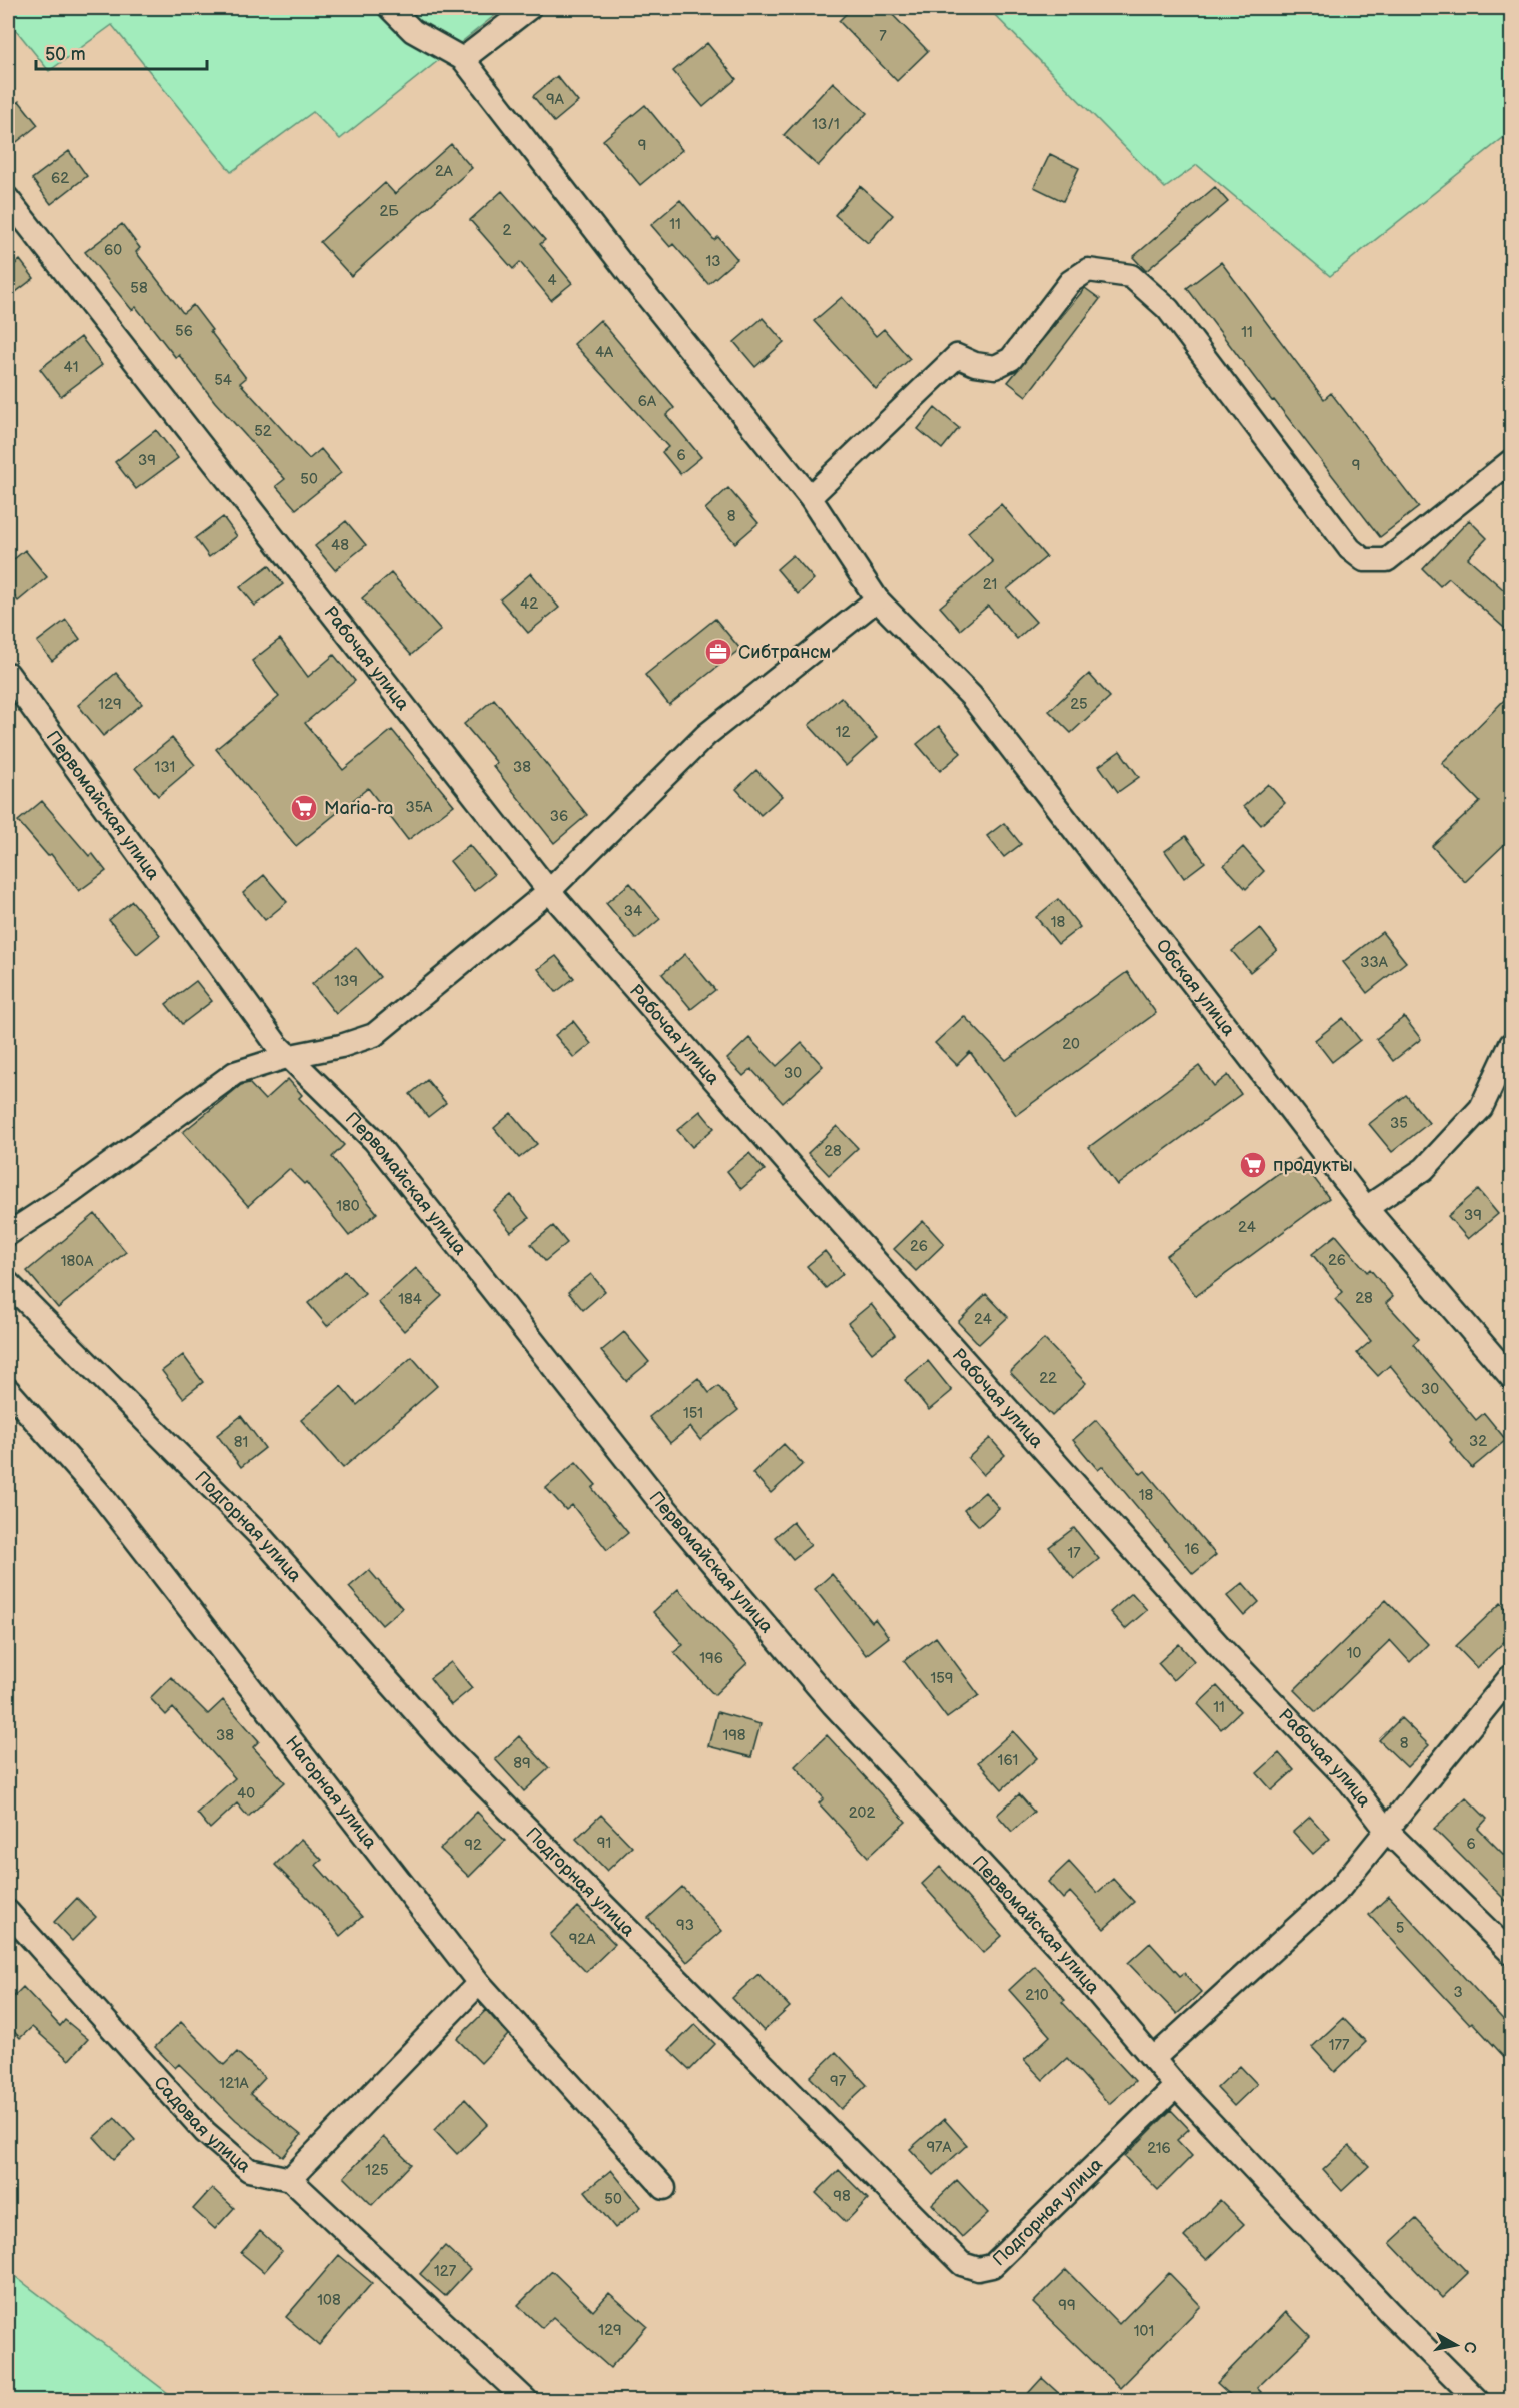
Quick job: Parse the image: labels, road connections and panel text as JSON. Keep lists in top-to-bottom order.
{
  "streets": {
    "street": [
      "Рабочая улица",
      "Первомайская улица",
      "Обская улица",
      "Подгорная улица",
      "Нагорная улица",
      "Садовая улица"
    ]
  },
  "crossings": [
    ["Первомайская улица", "Подгорная улица"]
  ],
  "places": {
    "office": ["Сибтрансм"],
    "supermarket": ["Maria-ra", "продукты"]
  },
  "house_numbers": [
    "7",
    "9А",
    "13/1",
    "9",
    "2А",
    "62",
    "2Б",
    "11",
    "2",
    "60",
    "13",
    "4",
    "58",
    "56",
    "11",
    "4А",
    "41",
    "54",
    "6А",
    "52",
    "6",
    "39",
    "9",
    "50",
    "8",
    "48",
    "21",
    "42",
    "129",
    "25",
    "12",
    "131",
    "38",
    "35А",
    "36",
    "34",
    "18",
    "33А",
    "139",
    "20",
    "30",
    "35",
    "28",
    "180",
    "39",
    "24",
    "26",
    "26",
    "180А",
    "28",
    "184",
    "24",
    "22",
    "30",
    "151",
    "32",
    "81",
    "18",
    "16",
    "17",
    "10",
    "196",
    "159",
    "11",
    "38",
    "198",
    "8",
    "161",
    "89",
    "40",
    "202",
    "91",
    "6",
    "92",
    "93",
    "5",
    "92А",
    "3",
    "210",
    "177",
    "97",
    "121А",
    "97А",
    "216",
    "125",
    "98",
    "50",
    "127",
    "108",
    "99",
    "129",
    "101"
  ],
  "scale_bar": "50 m",
  "north": "right"
}
